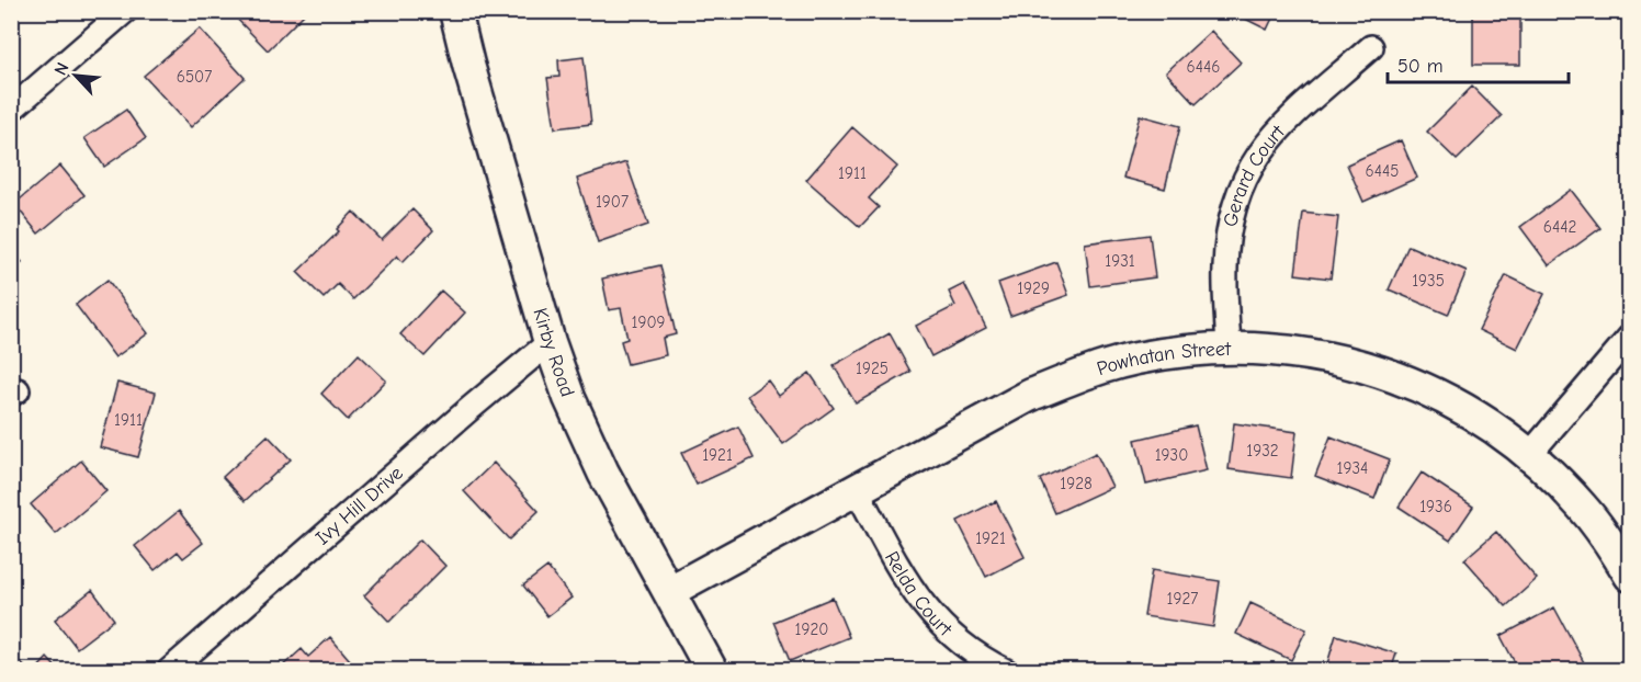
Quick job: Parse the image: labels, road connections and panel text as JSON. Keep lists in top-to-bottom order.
{
  "streets": {
    "street": [
      "Gerard Court",
      "Kirby Road",
      "Powhatan Street",
      "Ivy Hill Drive",
      "Relda Court"
    ]
  },
  "crossings": [
    ["Gerard Court", "Powhatan Street"],
    ["Kirby Road", "Powhatan Street"],
    ["Kirby Road", "Ivy Hill Drive"],
    ["Powhatan Street", "Relda Court"]
  ],
  "house_numbers": [
    "6446",
    "6507",
    "6445",
    "1911",
    "1907",
    "6442",
    "1931",
    "1935",
    "1929",
    "1909",
    "1925",
    "1911",
    "1932",
    "1921",
    "1930",
    "1934",
    "1928",
    "1936",
    "1921",
    "1927",
    "1920"
  ],
  "scale_bar": "50 m",
  "north": "top left"
}
